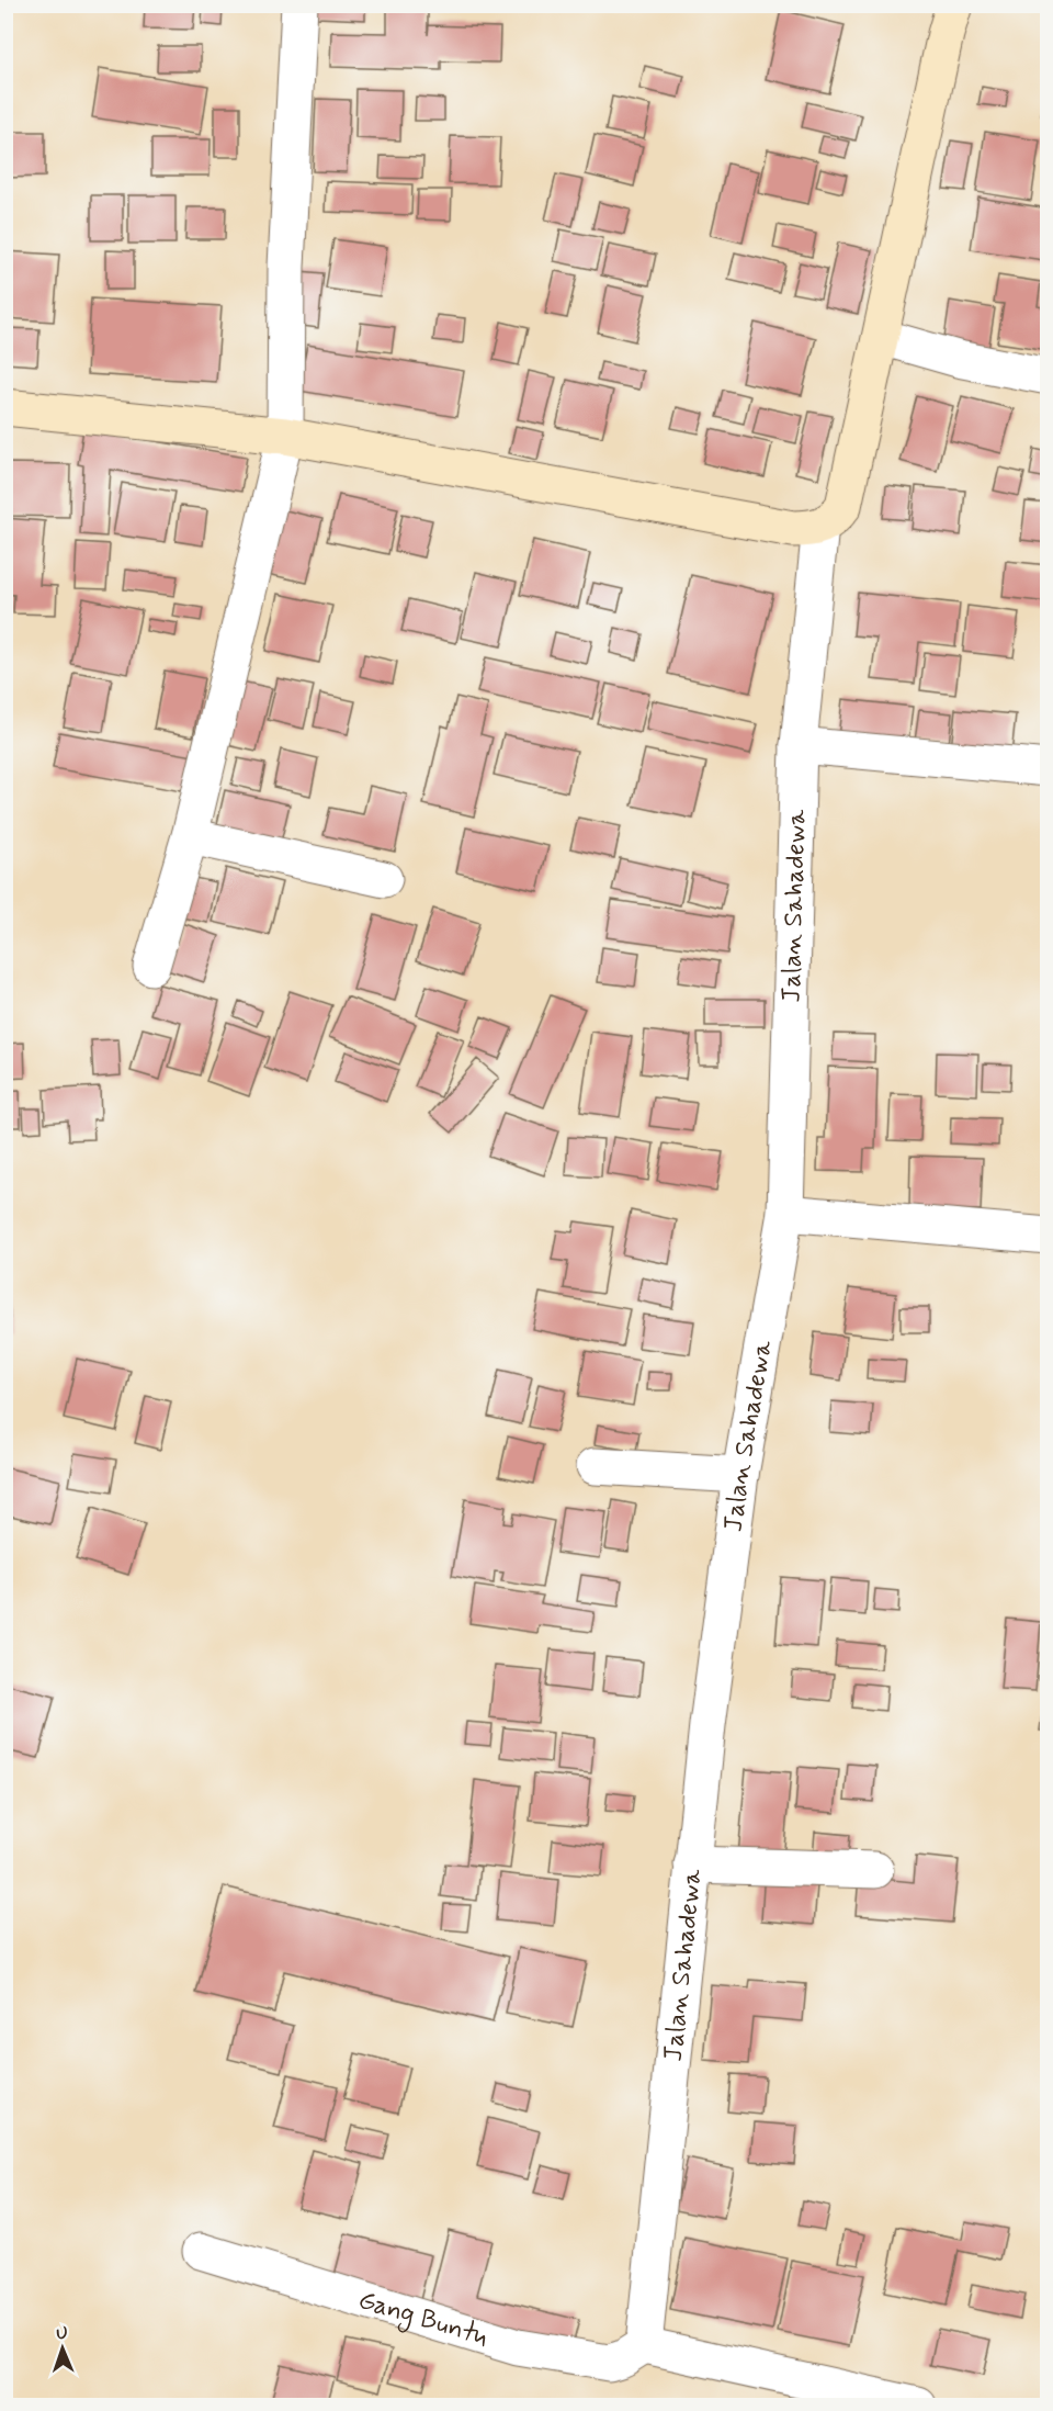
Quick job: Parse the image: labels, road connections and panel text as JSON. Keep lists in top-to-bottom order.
{
  "streets": {
    "street": ["Jalan Sahadewa", "Gang Buntu"]
  },
  "crossings": [
    ["Jalan Sahadewa", "Gang Buntu"]
  ],
  "north": "top"
}
